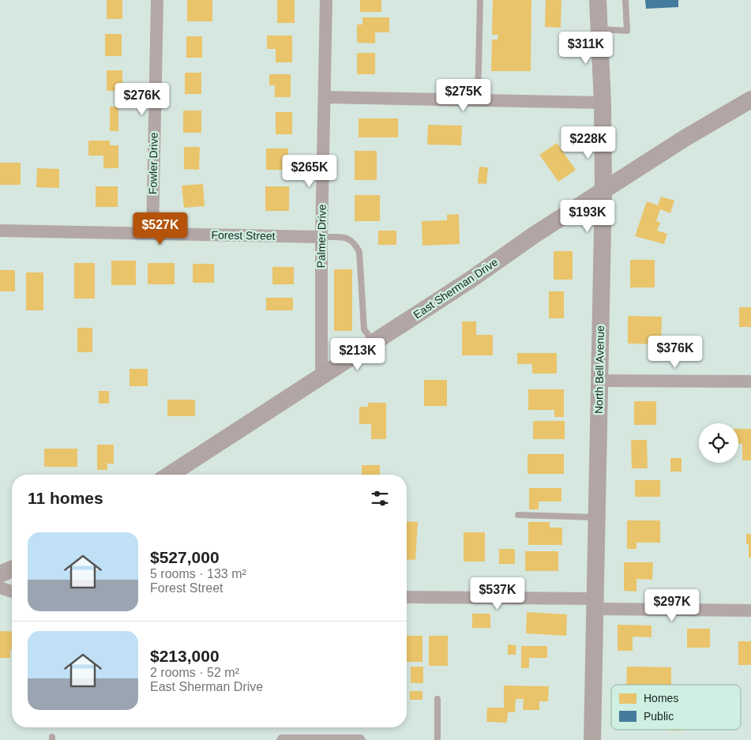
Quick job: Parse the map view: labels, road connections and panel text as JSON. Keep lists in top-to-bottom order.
{
  "streets": {
    "main road": ["East Sherman Drive", "North Bell Avenue"],
    "street": ["Fowler Drive", "Forest Street", "Palmer Drive"]
  },
  "crossings": [
    ["Fowler Drive", "Forest Street"],
    ["Forest Street", "Palmer Drive"],
    ["Palmer Drive", "East Sherman Drive"],
    ["East Sherman Drive", "North Bell Avenue"]
  ],
  "legend": ["Homes", "Public"],
  "page": {
    "price": [
      "$311K",
      "$275K",
      "$276K",
      "$228K",
      "$265K",
      "$193K",
      "$527K",
      "$376K",
      "$213K",
      "$537K",
      "$297K"
    ],
    "heading": "11 homes",
    "list": [
      {
        "name": "$527,000",
        "note": "5 rooms · 133 m² · Forest Street"
      },
      {
        "name": "$213,000",
        "note": "2 rooms · 52 m² · East Sherman Drive"
      }
    ]
  }
}
